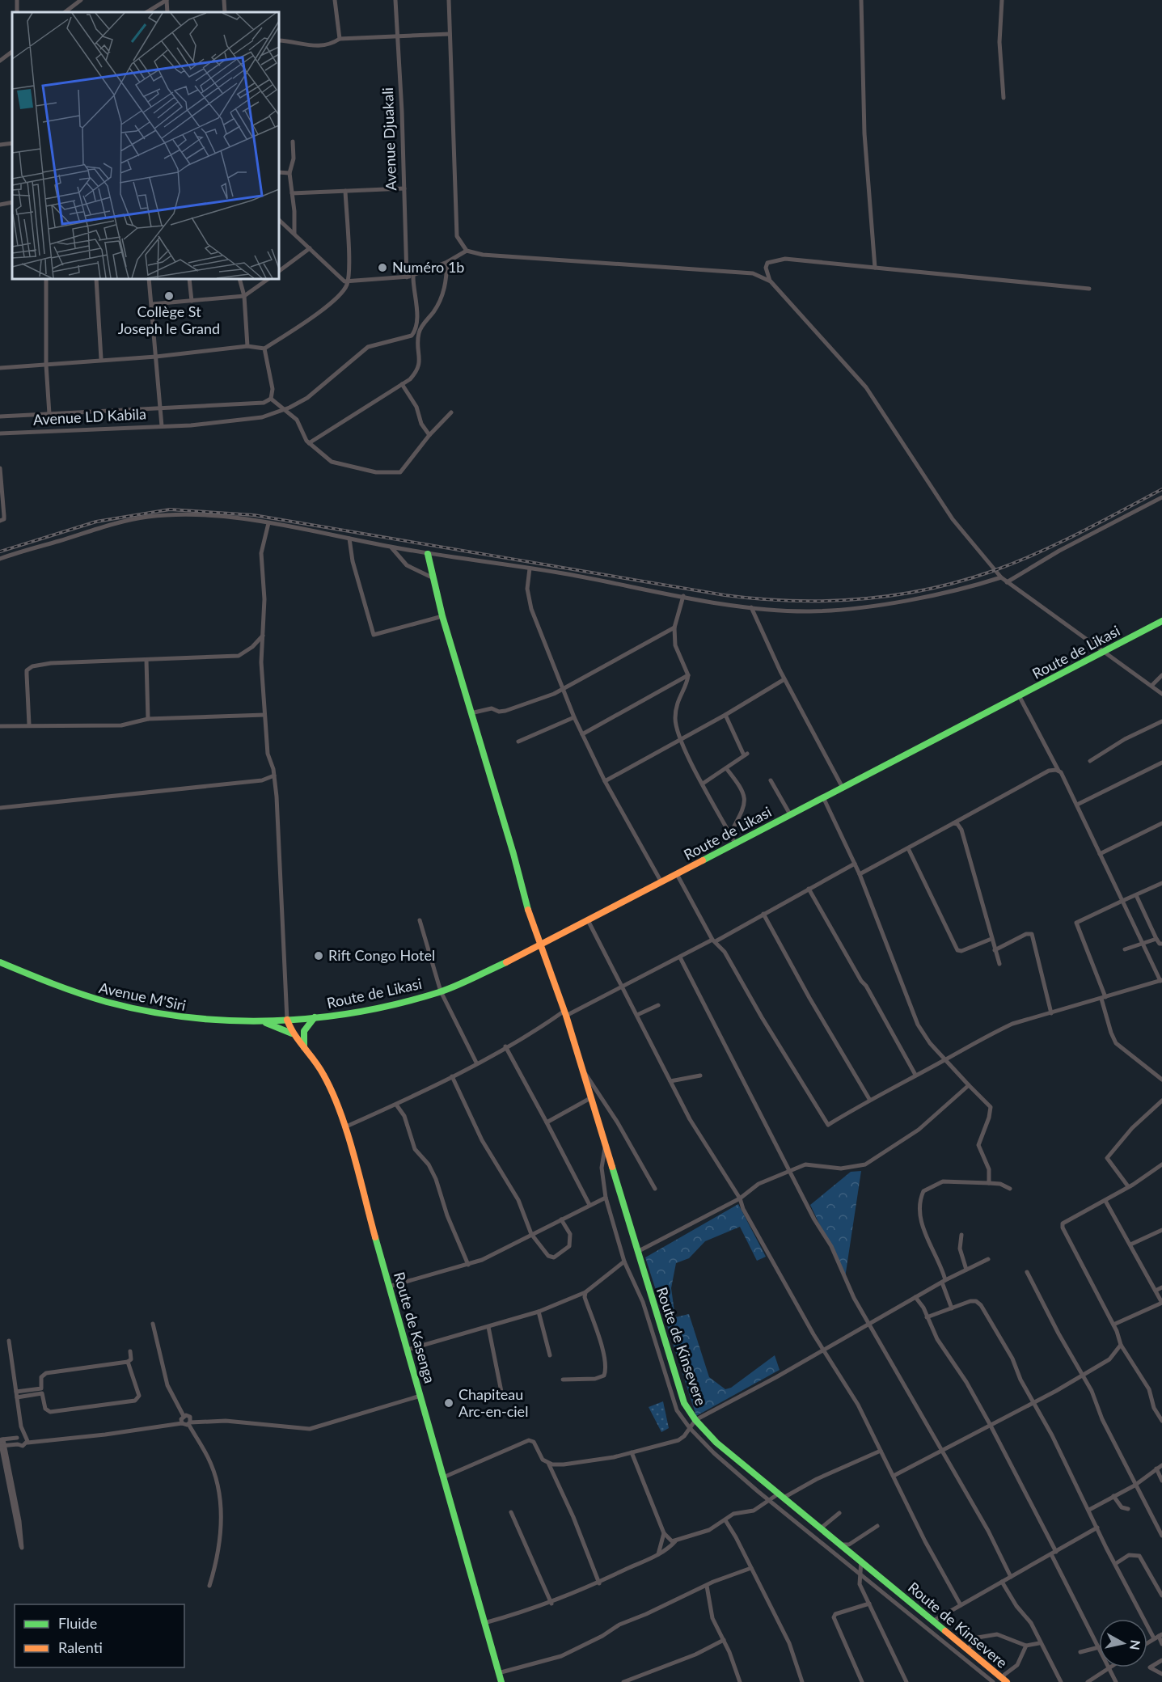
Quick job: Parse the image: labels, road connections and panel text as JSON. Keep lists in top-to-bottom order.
{
  "streets": {
    "main road": [
      "Route de Likasi",
      "Avenue M'Siri",
      "Route de Kasenga",
      "Route de Kinsevere"
    ],
    "street": ["Avenue Djuakali", "Avenue LD Kabila"]
  },
  "crossings": [
    ["Route de Likasi", "Avenue M'Siri"],
    ["Route de Likasi", "Route de Kasenga"],
    ["Route de Likasi", "Route de Kinsevere"],
    ["Avenue M'Siri", "Route de Kasenga"]
  ],
  "places": [
    "Numéro 1b",
    "Collège St Joseph le Grand",
    "Rift Congo Hotel",
    "Chapiteau Arc-en-ciel"
  ],
  "legend": ["Fluide", "Ralenti"],
  "north": "right"
}
